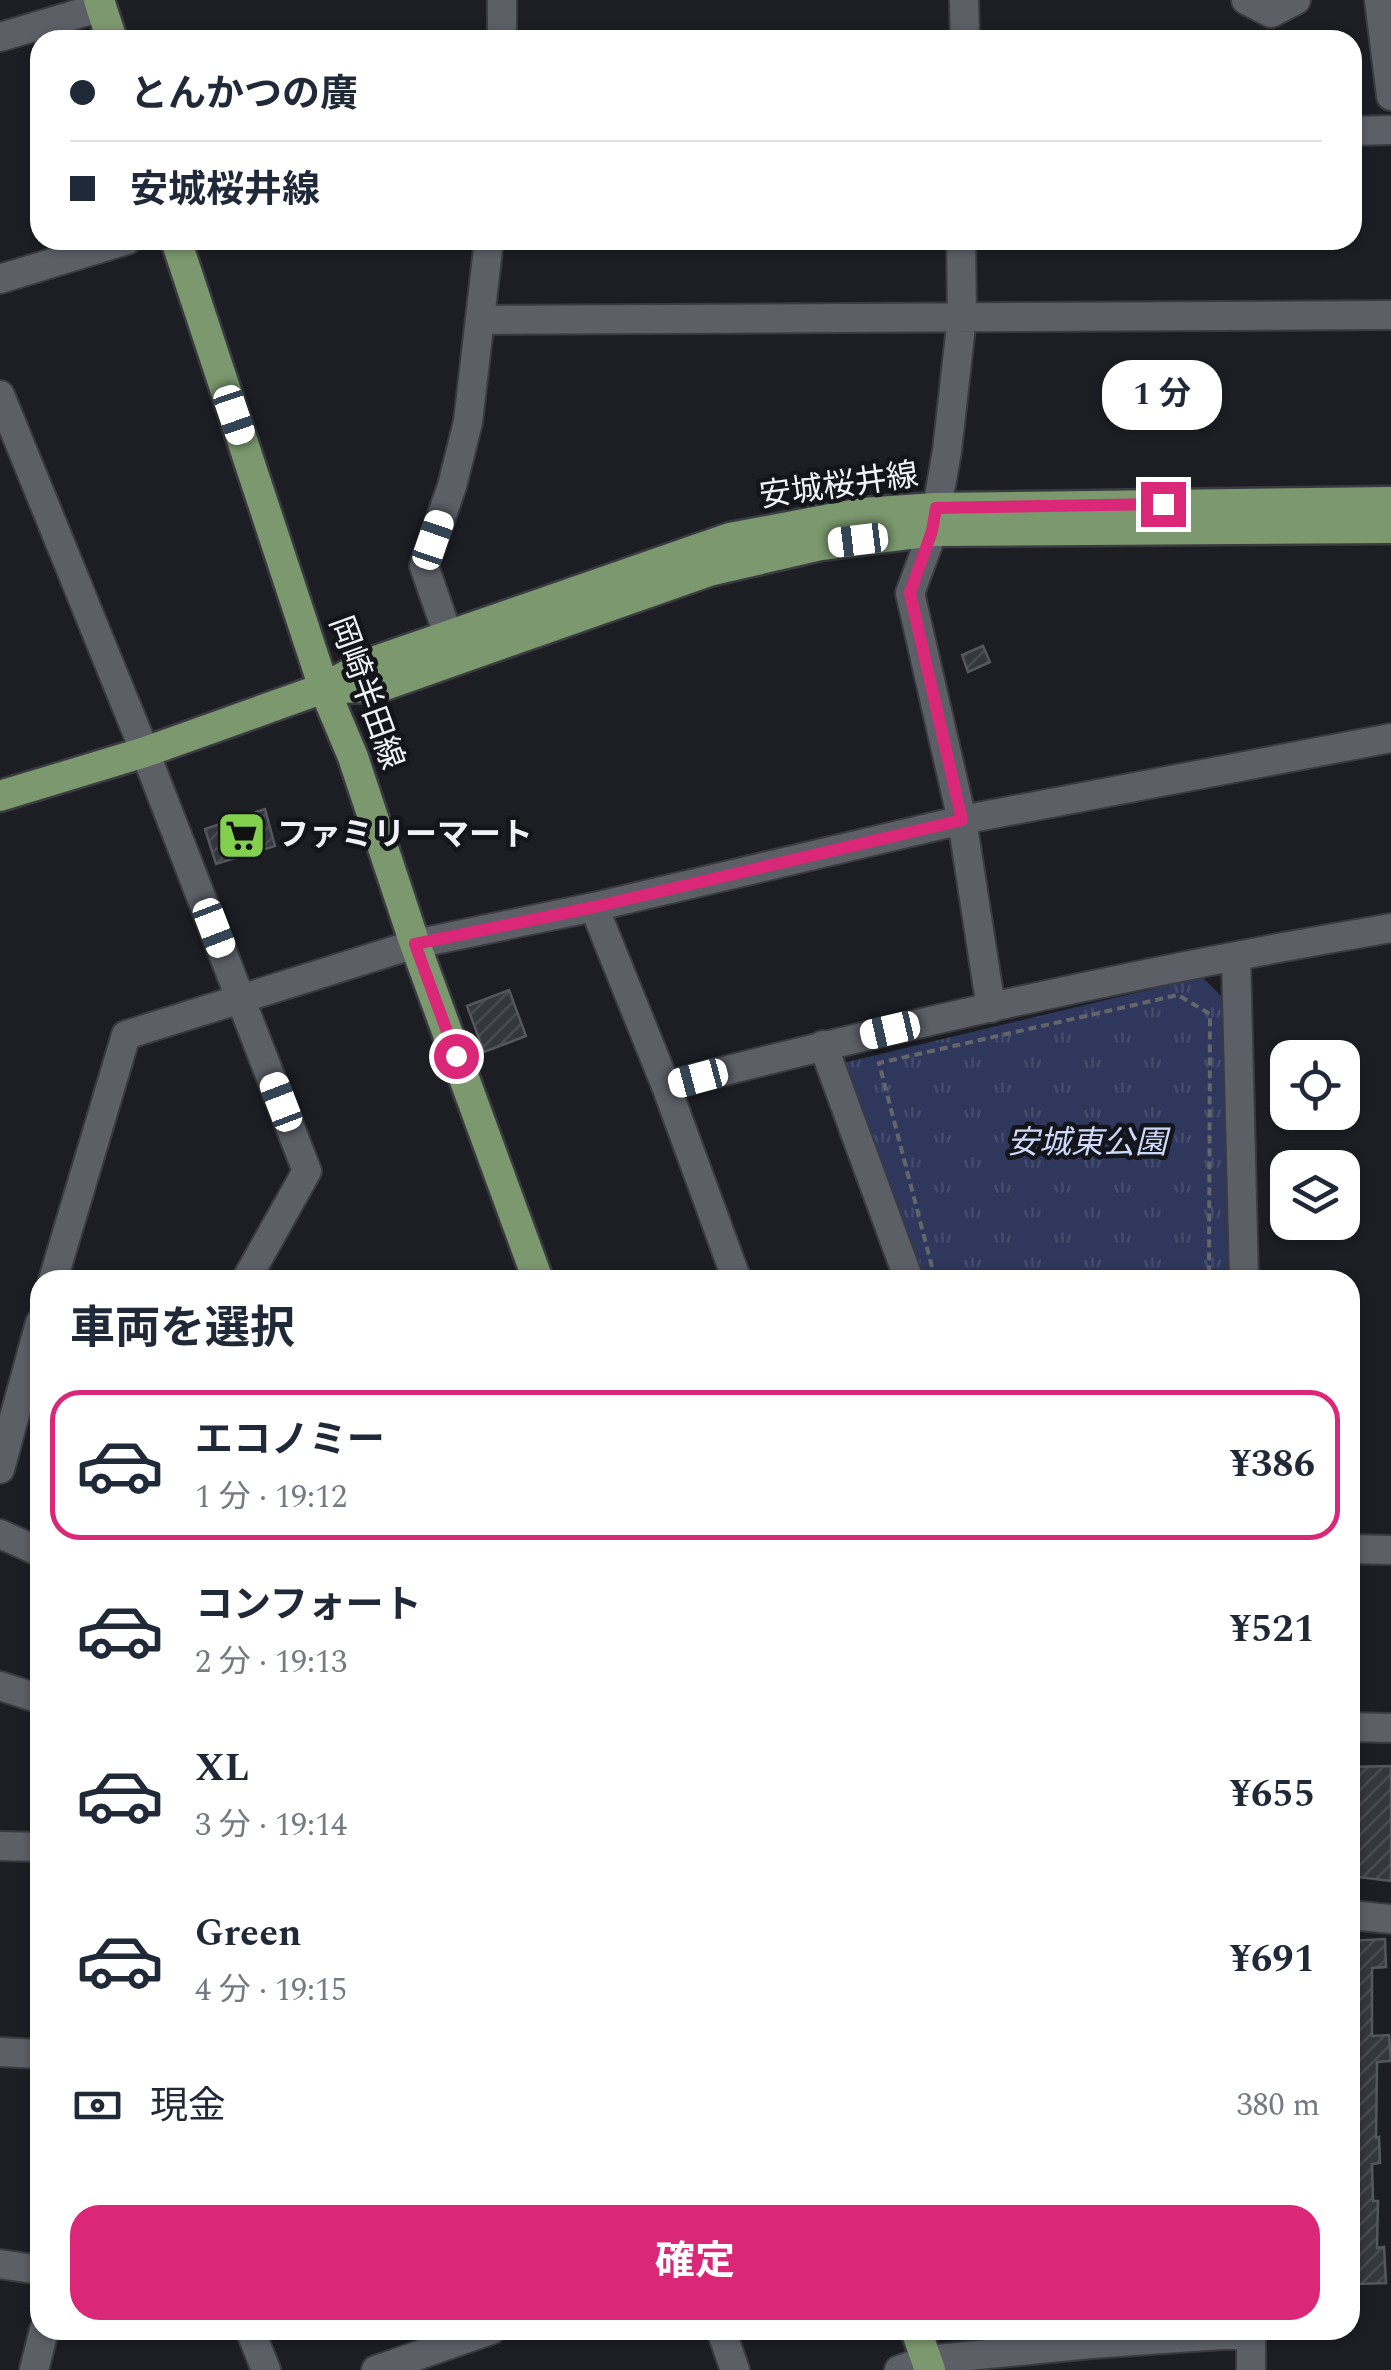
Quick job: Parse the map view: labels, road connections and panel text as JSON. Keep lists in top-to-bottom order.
{
  "streets": {
    "main road": ["安城桜井線", "岡崎半田線"]
  },
  "crossings": [
    ["安城桜井線", "岡崎半田線"]
  ],
  "parks": ["安城東公園"],
  "places": {
    "supermarket": ["ファミリーマート"]
  },
  "page": {
    "banner": ["とんかつの廣", "安城桜井線"],
    "bubble": "1 分",
    "heading": "車両を選択",
    "list": [
      {
        "name": "エコノミー",
        "note": "1 分 · 19:12",
        "value": "¥386"
      },
      {
        "name": "コンフォート",
        "note": "2 分 · 19:13",
        "value": "¥521"
      },
      {
        "name": "XL",
        "note": "3 分 · 19:14",
        "value": "¥655"
      },
      {
        "name": "Green",
        "note": "4 分 · 19:15",
        "value": "¥691"
      }
    ],
    "pay": ["現金", "380 m"],
    "buttons": "確定"
  }
}
